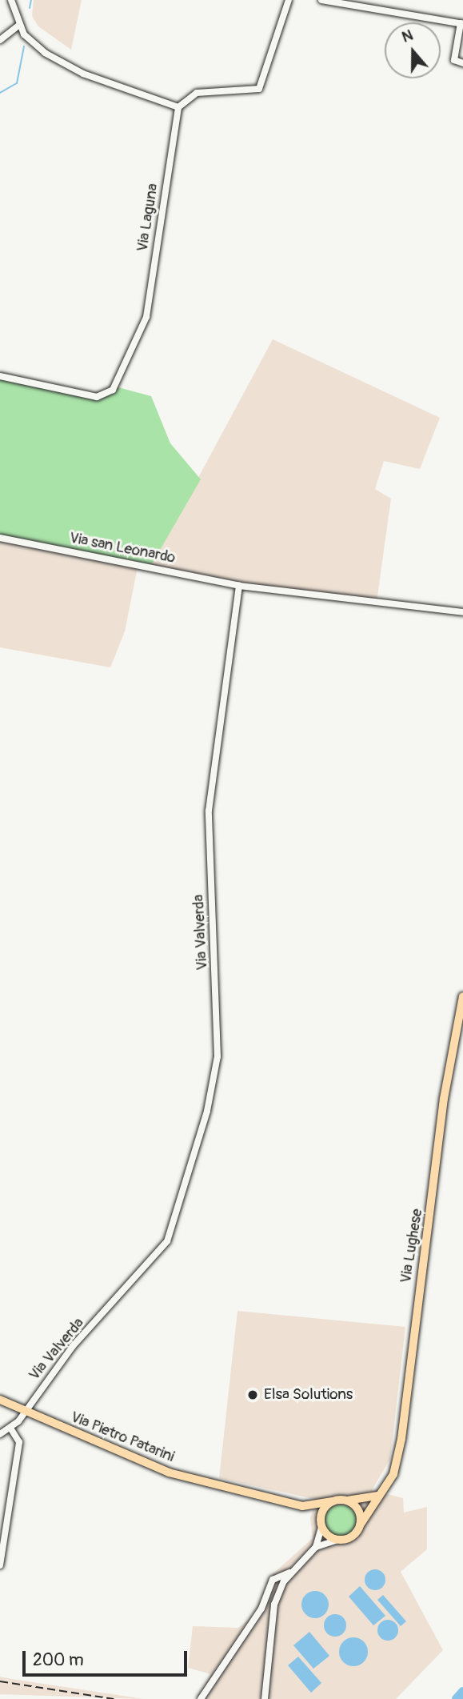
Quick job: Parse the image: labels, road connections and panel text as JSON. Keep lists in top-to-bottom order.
{
  "streets": {
    "main road": ["Via Lughese", "Via Pietro Patarini"],
    "street": ["Via Laguna", "Via san Leonardo", "Via Valverda"]
  },
  "crossings": [
    ["Via san Leonardo", "Via Valverda"],
    ["Via Valverda", "Via Pietro Patarini"],
    ["Via Lughese", "Via Pietro Patarini"]
  ],
  "places": ["Elsa Solutions"],
  "scale_bar": "200 m",
  "north": "top"
}
